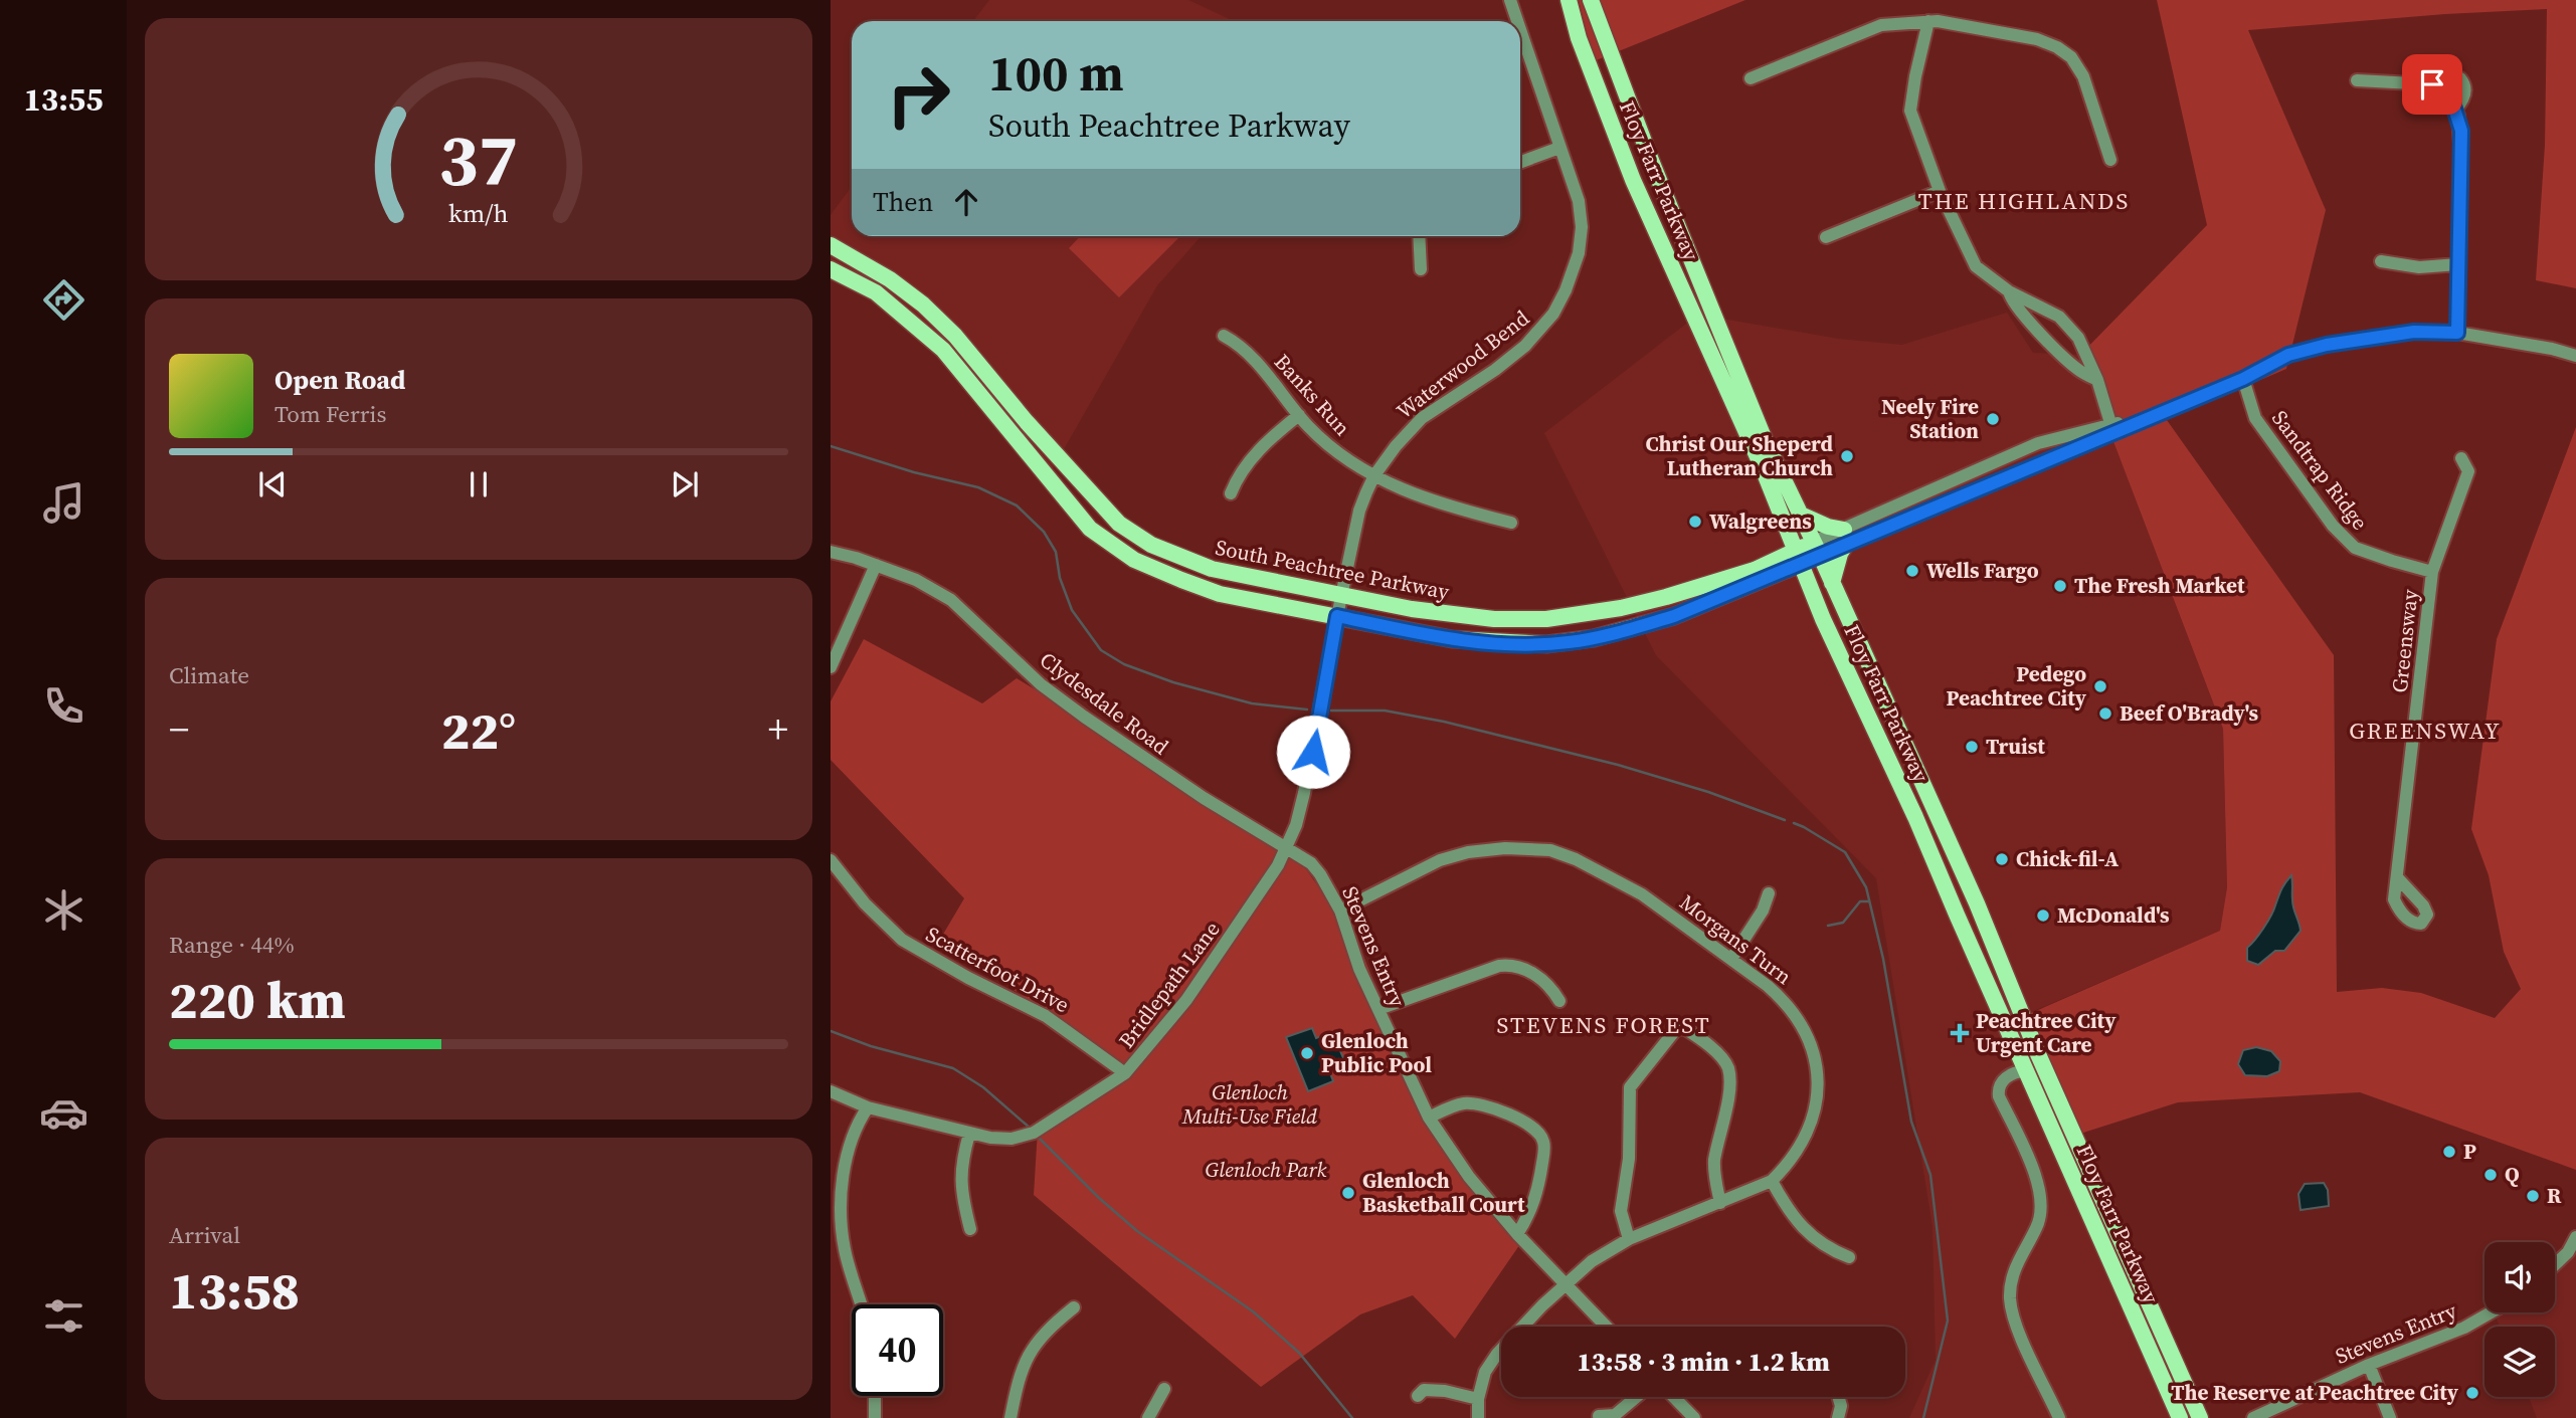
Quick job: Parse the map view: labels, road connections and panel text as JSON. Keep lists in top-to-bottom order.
{
  "streets": {
    "main road": ["Floy Farr Parkway", "South Peachtree Parkway"],
    "street": [
      "Waterwood Bend",
      "Banks Run",
      "Sandtrap Ridge",
      "Greensway",
      "Clydesdale Road",
      "Morgans Turn",
      "Stevens Entry",
      "Scatterfoot Drive",
      "Bridlepath Lane"
    ]
  },
  "crossings": [
    ["Floy Farr Parkway", "South Peachtree Parkway"],
    ["Waterwood Bend", "Banks Run"],
    ["Waterwood Bend", "South Peachtree Parkway"],
    ["Waterwood Bend", "Bridlepath Lane"],
    ["Sandtrap Ridge", "Greensway"],
    ["South Peachtree Parkway", "Bridlepath Lane"],
    ["Clydesdale Road", "Stevens Entry"],
    ["Clydesdale Road", "Bridlepath Lane"],
    ["Morgans Turn", "Stevens Entry"],
    ["Stevens Entry", "Bridlepath Lane"],
    ["Scatterfoot Drive", "Bridlepath Lane"]
  ],
  "districts": ["THE HIGHLANDS", "GREENSWAY", "STEVENS FOREST"],
  "parks": ["Glenloch Multi-Use Field", "Glenloch Park"],
  "places": {
    "other": [
      "Neely Fire Station",
      "Christ Our Sheperd Lutheran Church",
      "Walgreens",
      "Wells Fargo",
      "The Fresh Market",
      "Pedego Peachtree City",
      "Beef O'Brady's",
      "Truist",
      "Chick-fil-A",
      "McDonald's",
      "Glenloch Public Pool",
      "P",
      "Q",
      "Glenloch Basketball Court",
      "R",
      "The Reserve at Peachtree City"
    ],
    "health": ["Peachtree City Urgent Care"]
  },
  "page": {
    "tabs": "13:55",
    "turn": ["100 m", "South Peachtree Parkway"],
    "then": "Then",
    "song": ["Open Road", "Tom Ferris"],
    "tile": [
      "Climate",
      ["Range · 44%", "220 km"],
      ["Arrival", "13:58"]
    ],
    "heat": ["−", "22°", "+"],
    "limit": "40",
    "trip": "13:58 · 3 min · 1.2 km",
    "gauge": ["37", "km/h"]
  }
}
